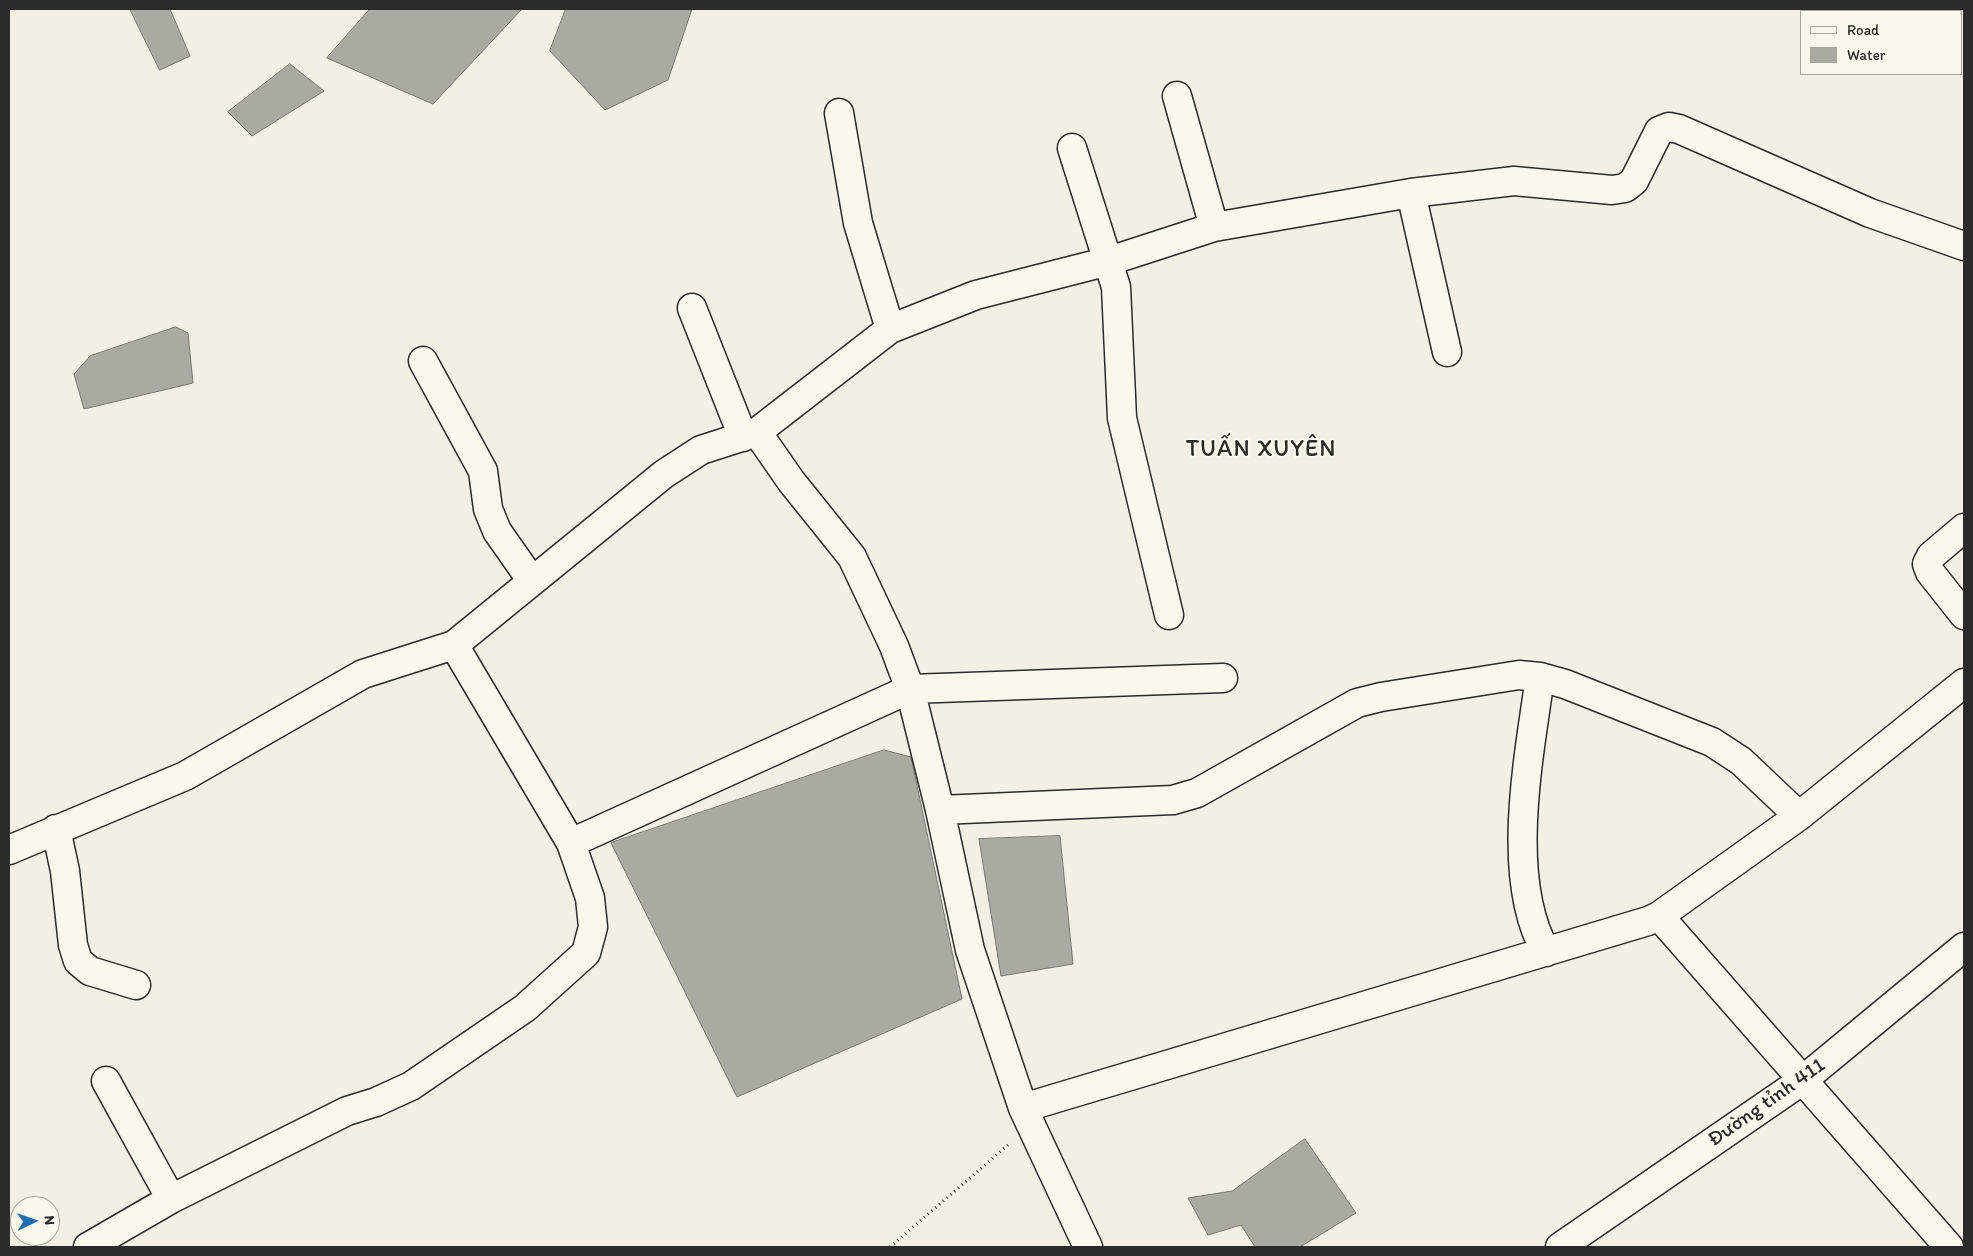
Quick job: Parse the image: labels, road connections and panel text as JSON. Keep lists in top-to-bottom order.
{
  "streets": {
    "street": ["Đường tỉnh 411"]
  },
  "districts": ["TUẤN XUYÊN"],
  "legend": ["Road", "Water"],
  "north": "right"
}
